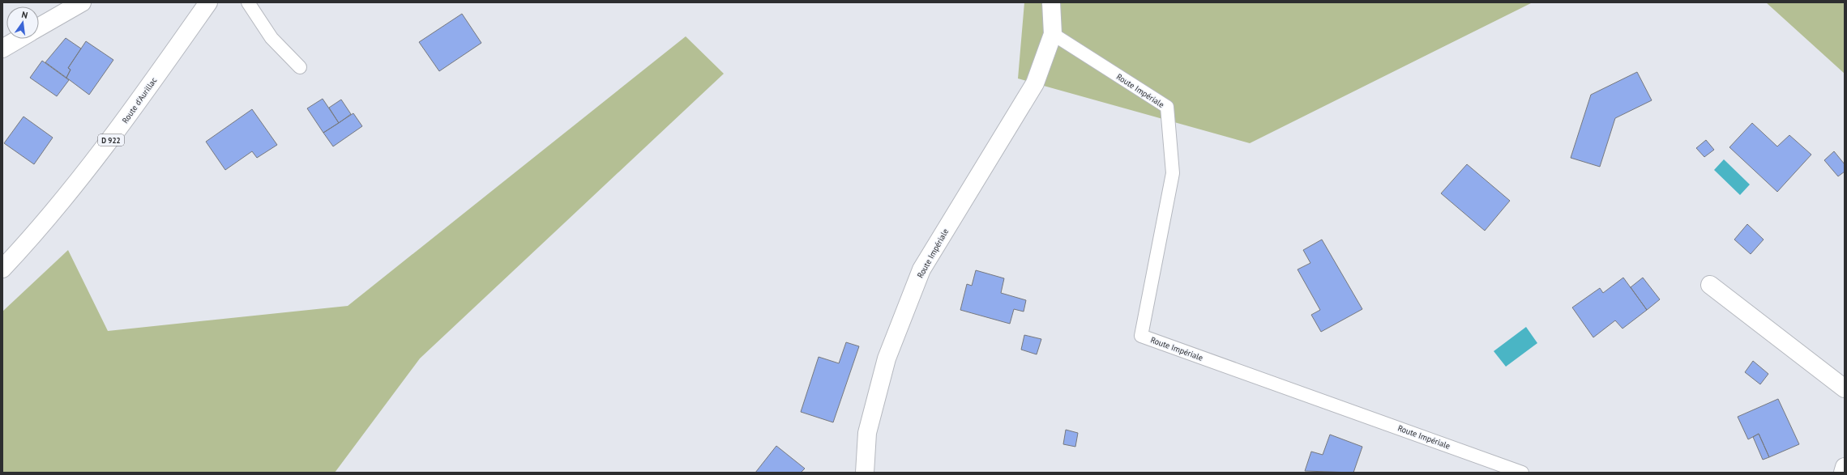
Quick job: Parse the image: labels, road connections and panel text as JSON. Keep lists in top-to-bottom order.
{
  "streets": {
    "street": ["Route Impériale", "Route d'Aurillac", "D 922"]
  },
  "north": "top"
}
